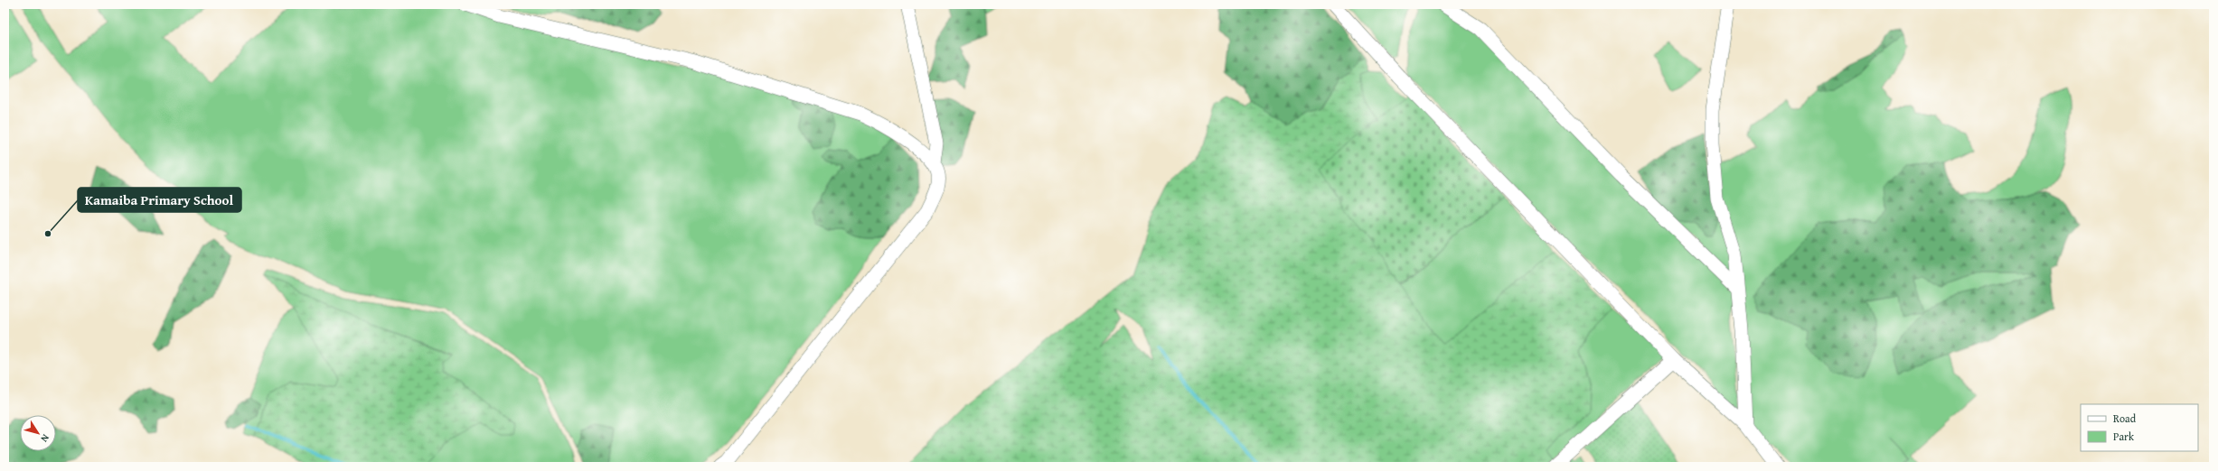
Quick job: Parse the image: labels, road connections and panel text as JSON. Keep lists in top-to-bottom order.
{
  "places": ["Kamaiba Primary School"],
  "legend": ["Road", "Park"],
  "north": "bottom right"
}
